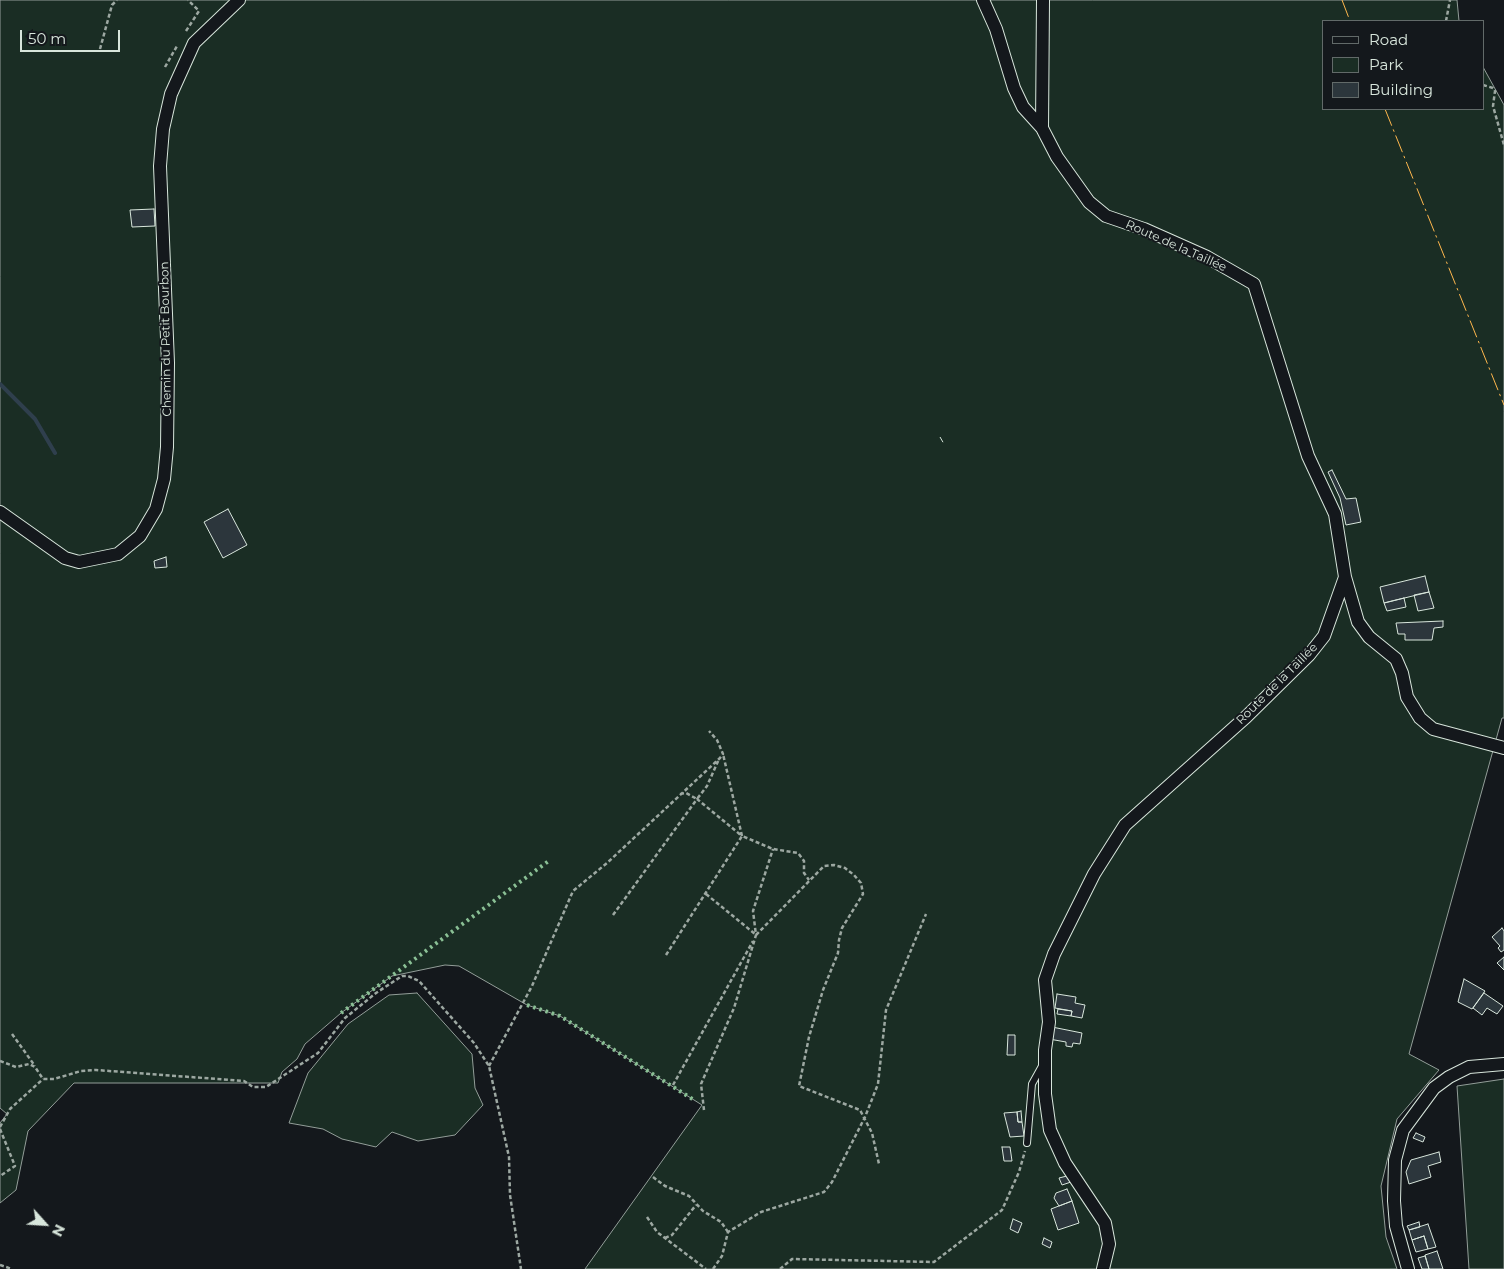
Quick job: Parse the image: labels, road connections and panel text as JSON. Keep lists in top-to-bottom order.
{
  "streets": {
    "street": ["Route de la Taillée", "Chemin du Petit Bourbon"]
  },
  "legend": ["Road", "Park", "Building"],
  "scale_bar": "50 m",
  "north": "bottom right"
}
